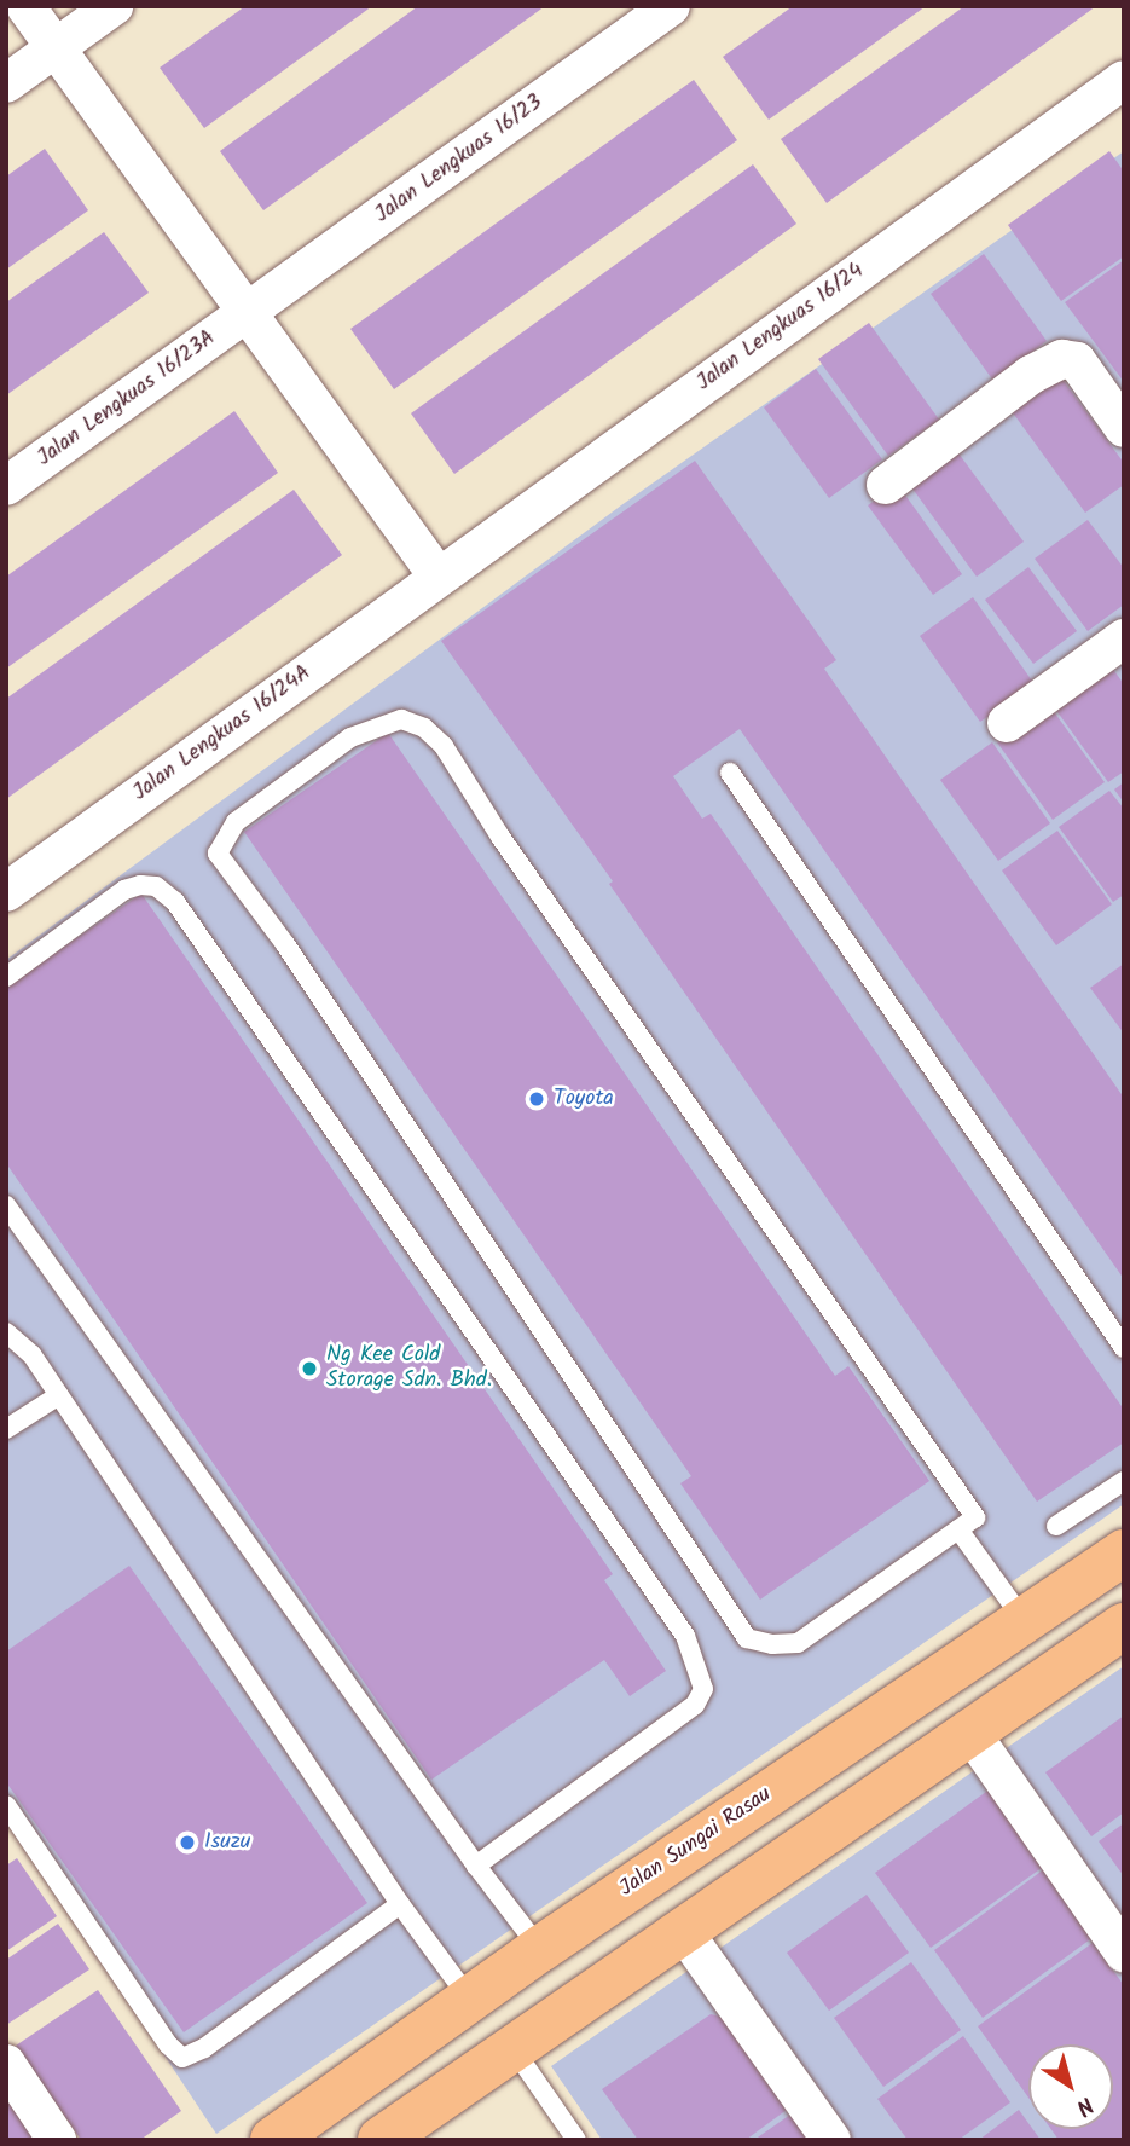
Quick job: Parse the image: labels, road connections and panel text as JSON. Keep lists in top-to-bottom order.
{
  "streets": {
    "main road": ["Jalan Sungai Rasau"],
    "street": [
      "Jalan Lengkuas 16/23",
      "Jalan Lengkuas 16/24",
      "Jalan Lengkuas 16/23A",
      "Jalan Lengkuas 16/24A"
    ]
  },
  "crossings": [
    ["Jalan Lengkuas 16/23", "Jalan Lengkuas 16/23A"],
    ["Jalan Lengkuas 16/24", "Jalan Lengkuas 16/24A"]
  ],
  "places": ["Toyota", "Ng Kee Cold Storage Sdn. Bhd.", "Isuzu"],
  "north": "bottom right"
}
